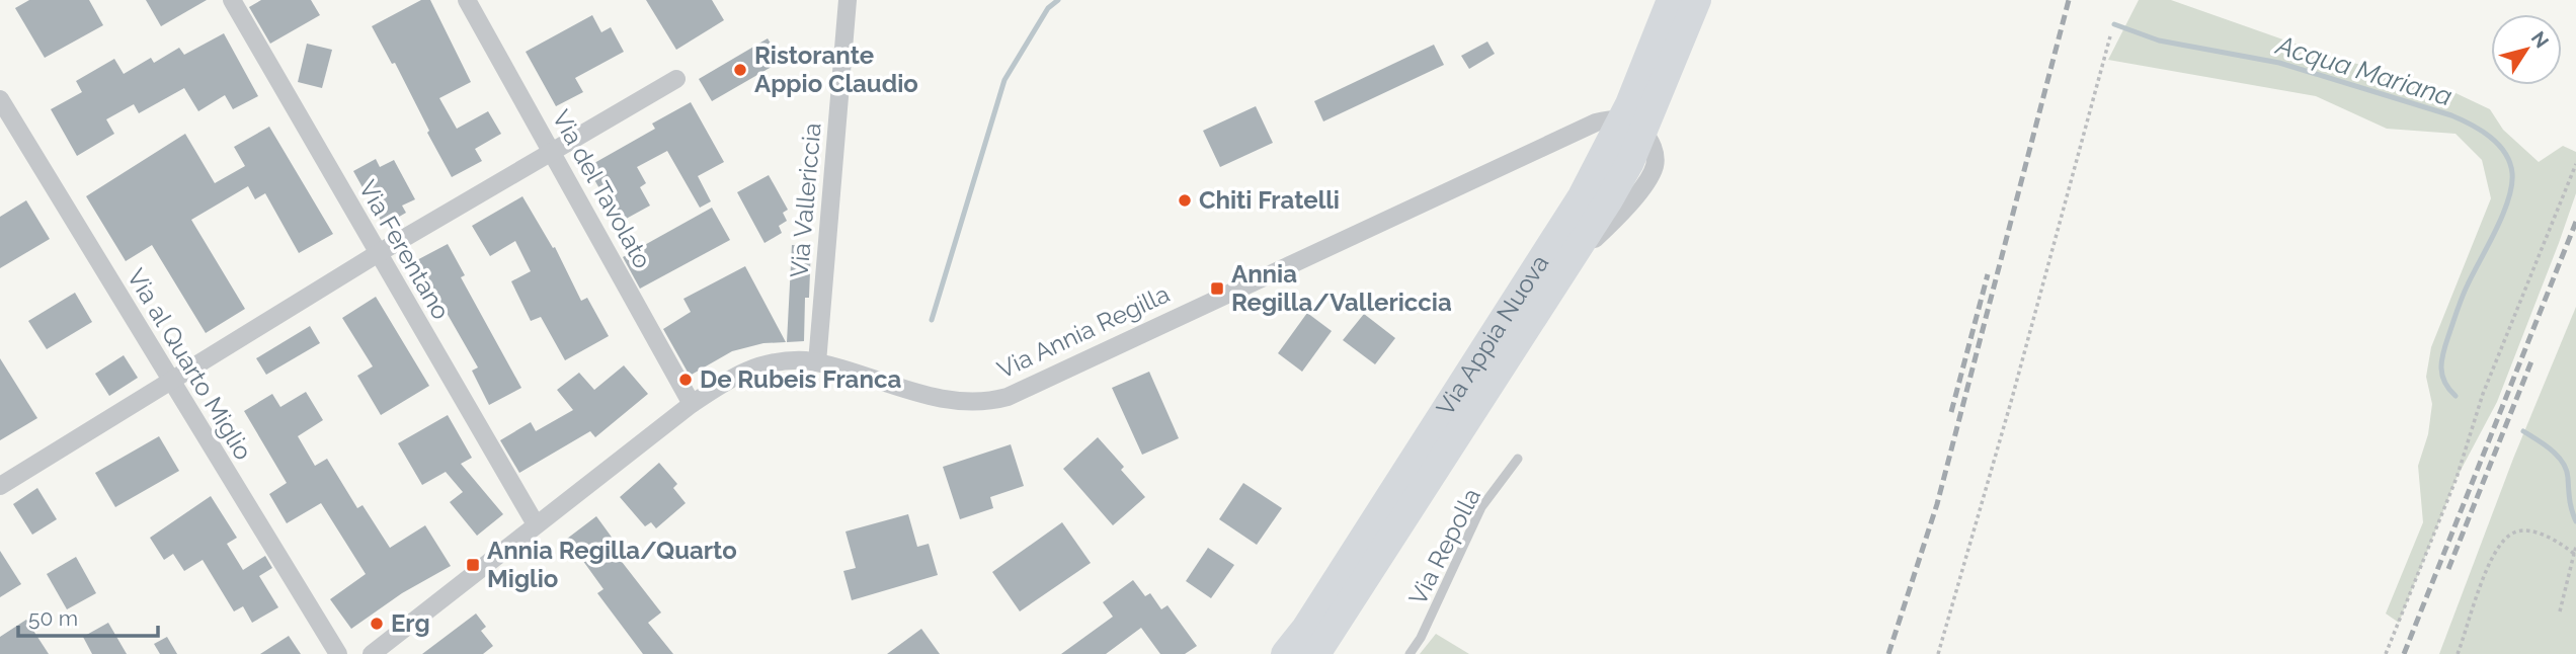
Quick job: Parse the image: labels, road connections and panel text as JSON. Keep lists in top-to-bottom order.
{
  "streets": {
    "main road": ["Via Appia Nuova"],
    "street": [
      "Via del Tavolato",
      "Via Vallericcia",
      "Via Ferentano",
      "Via Annia Regilla",
      "Via al Quarto Miglio"
    ],
    "lane": ["Via Repolla"]
  },
  "crossings": [
    ["Via del Tavolato", "Via Annia Regilla"],
    ["Via Vallericcia", "Via Annia Regilla"],
    ["Via Ferentano", "Via Annia Regilla"],
    ["Via Annia Regilla", "Via Appia Nuova"]
  ],
  "water": ["Acqua Mariana"],
  "places": {
    "other": [
      "Ristorante Appio Claudio",
      "Chiti Fratelli",
      "De Rubeis Franca",
      "Erg"
    ],
    "transit": ["Annia Regilla/Vallericcia", "Annia Regilla/Quarto Miglio"]
  },
  "scale_bar": "50 m",
  "north": "top right"
}
